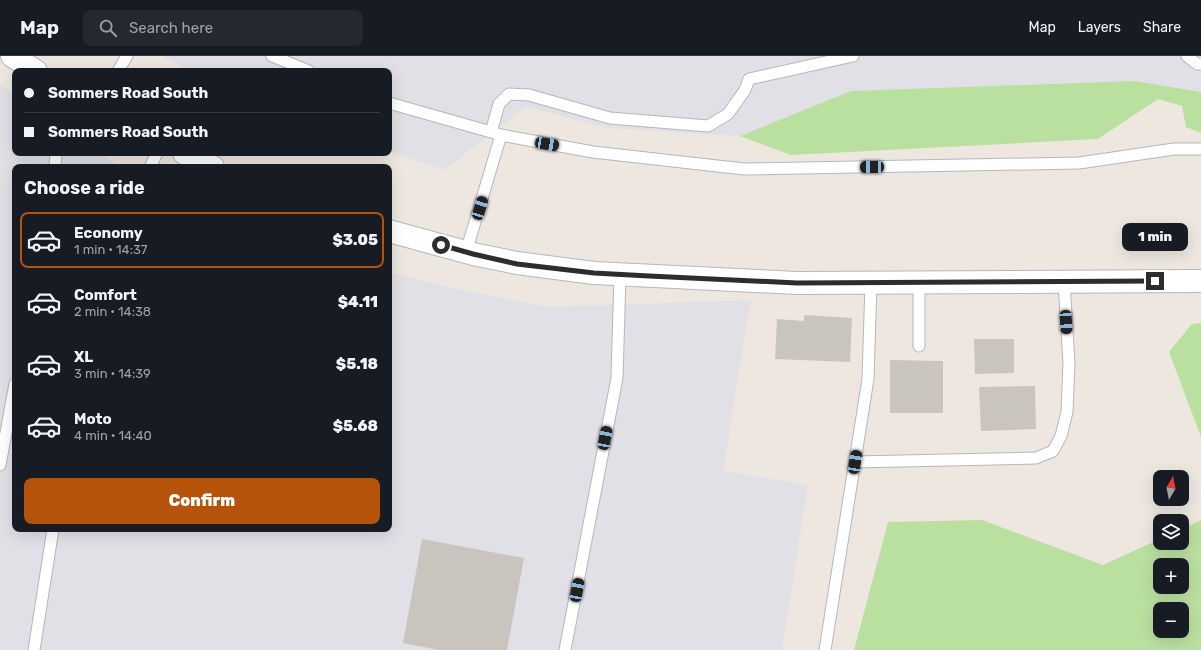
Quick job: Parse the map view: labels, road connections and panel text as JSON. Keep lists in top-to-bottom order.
{
  "north": "top",
  "page": {
    "header": "Map",
    "search": "Search here",
    "nav": ["Map", "Layers", "Share"],
    "banner": ["Sommers Road South", "Sommers Road South"],
    "heading": "Choose a ride",
    "list": [
      {
        "name": "Economy",
        "note": "1 min · 14:37",
        "value": "$3.05"
      },
      {
        "name": "Comfort",
        "note": "2 min · 14:38",
        "value": "$4.11"
      },
      {
        "name": "XL",
        "note": "3 min · 14:39",
        "value": "$5.18"
      },
      {
        "name": "Moto",
        "note": "4 min · 14:40",
        "value": "$5.68"
      }
    ],
    "bubble": "1 min",
    "map_buttons": ["+", "−"],
    "buttons": "Confirm"
  }
}
